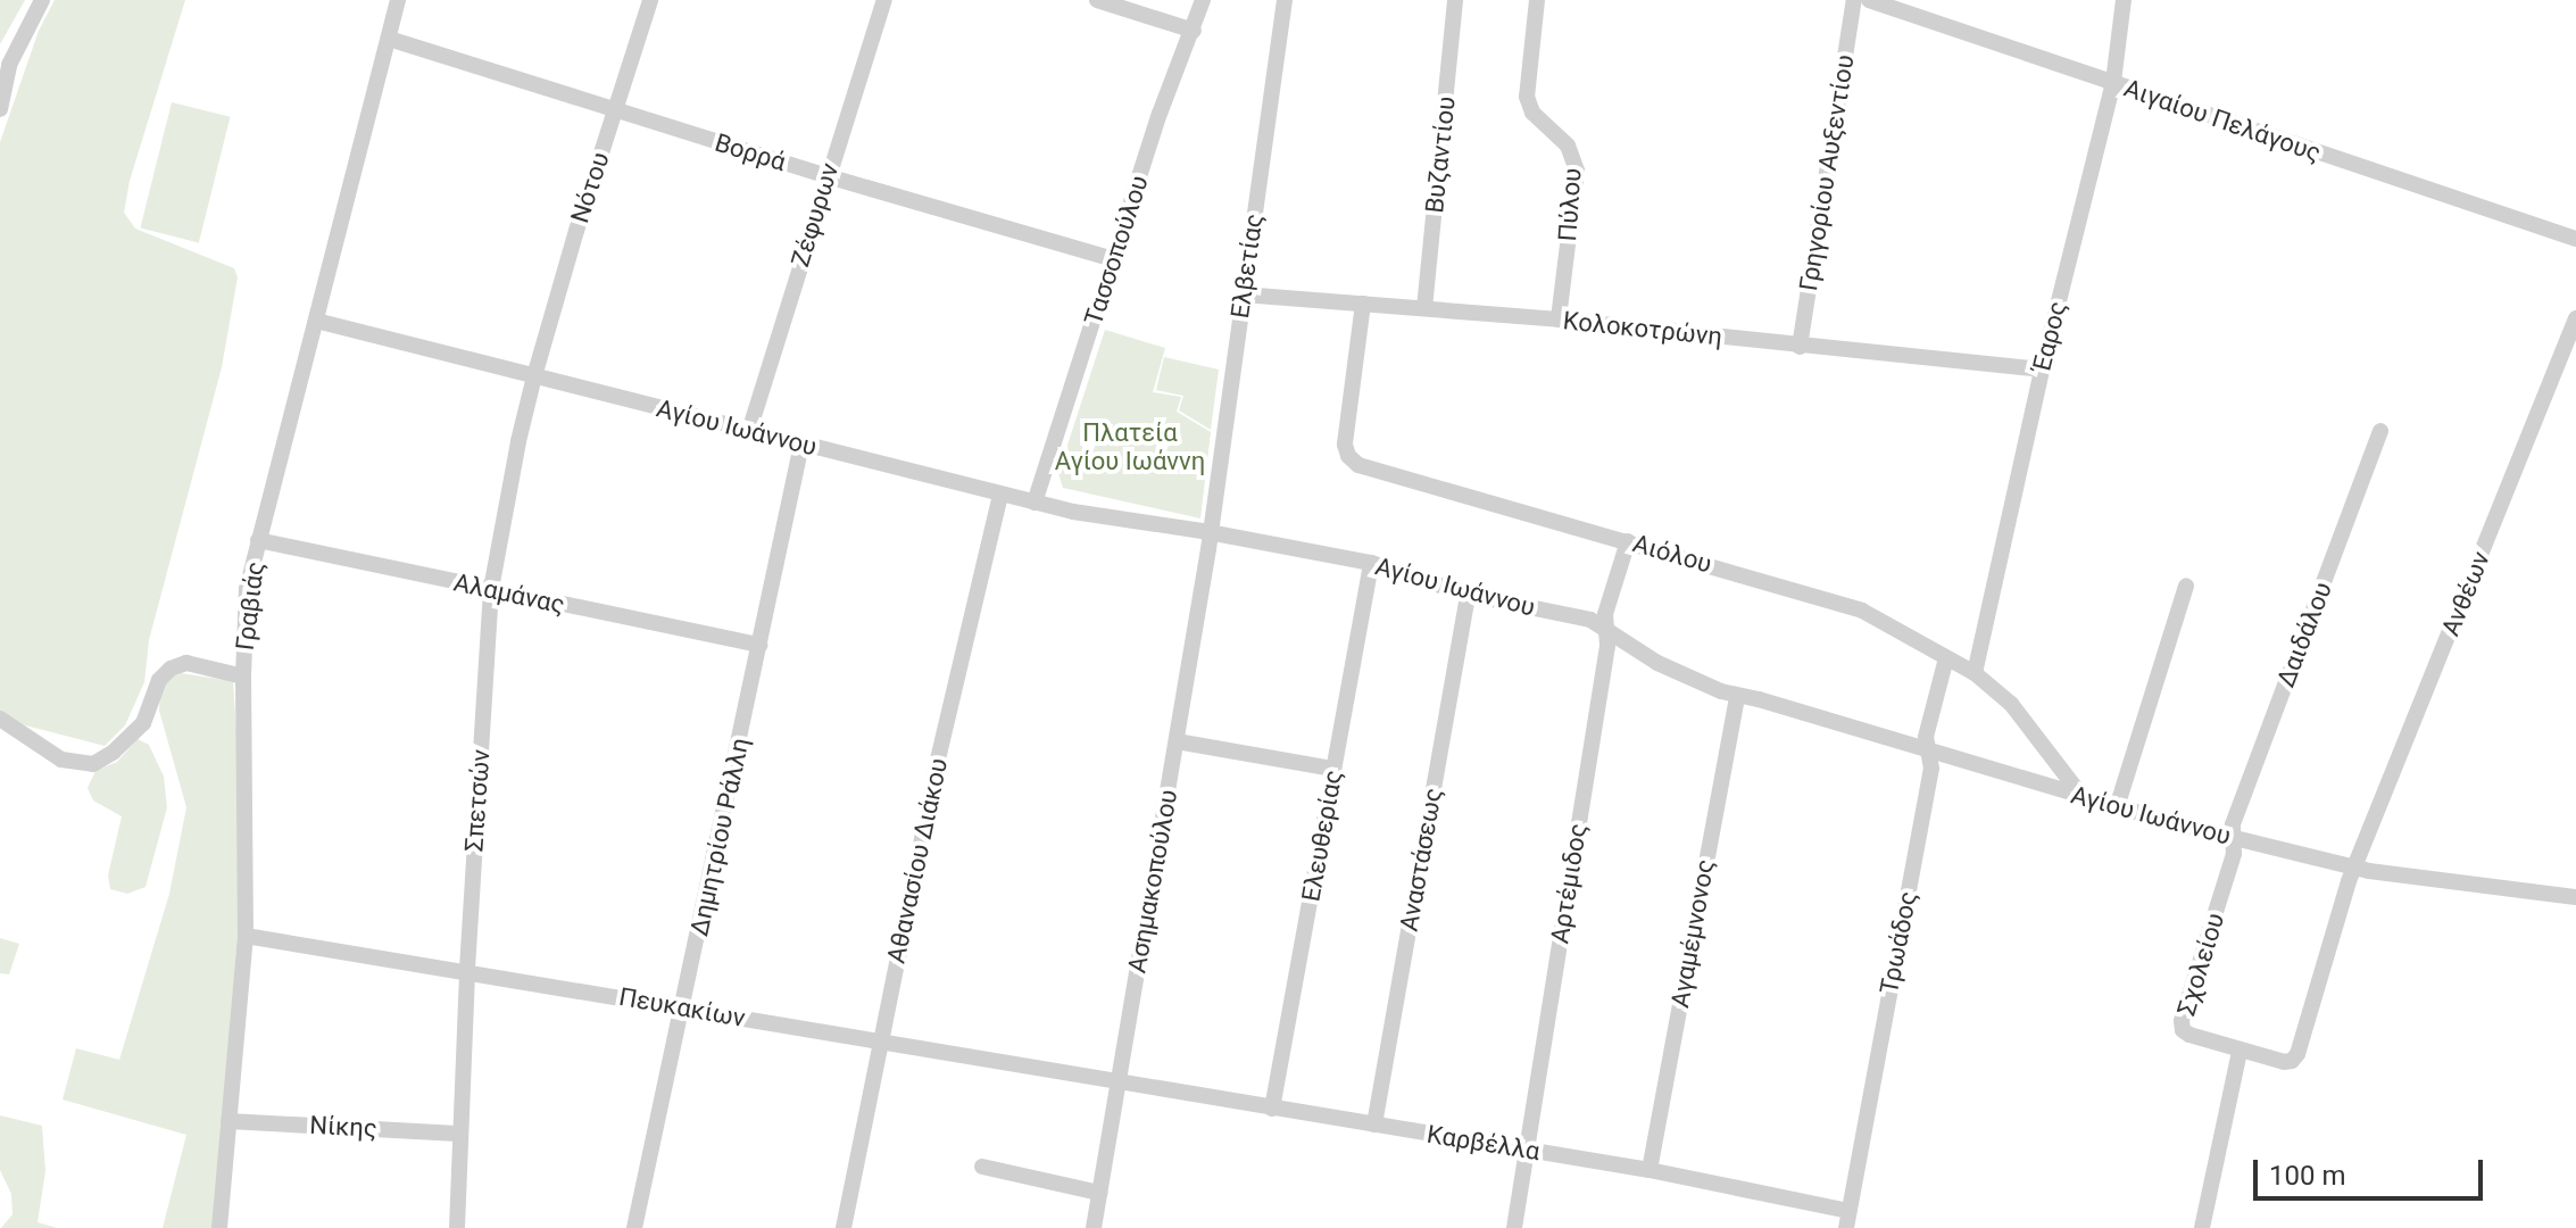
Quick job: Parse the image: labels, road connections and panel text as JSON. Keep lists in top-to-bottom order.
{
  "streets": {
    "street": [
      "Αιγαίου Πελάγους",
      "Βορρά",
      "Βυζαντίου",
      "Γρηγορίου Αυξεντίου",
      "Νότου",
      "Πύλου",
      "Ζέφυρων",
      "Τασσοπούλου",
      "Ελβετίας",
      "Κολοκοτρώνη",
      "Έαρος",
      "Αγίου Ιωάννου",
      "Αιόλου",
      "Αλαμάνας",
      "Ανθέων",
      "Γραβιάς",
      "Δαιδάλου",
      "Σπετσών",
      "Ελευθερίας",
      "Δημητρίου Ράλλη",
      "Αναστάσεως",
      "Αθανασίου Διάκου",
      "Ασημακοπούλου",
      "Αρτέμιδος",
      "Αγαμέμνονος",
      "Τρωάδος",
      "Σχολείου",
      "Πευκακίων",
      "Νίκης",
      "Καρβέλλα"
    ]
  },
  "crossings": [
    ["Αιγαίου Πελάγους", "Έαρος"],
    ["Βορρά", "Νότου"],
    ["Βορρά", "Ζέφυρων"],
    ["Βορρά", "Τασσοπούλου"],
    ["Βορρά", "Γραβιάς"],
    ["Βυζαντίου", "Κολοκοτρώνη"],
    ["Γρηγορίου Αυξεντίου", "Κολοκοτρώνη"],
    ["Νότου", "Αγίου Ιωάννου"],
    ["Νότου", "Σπετσών"],
    ["Πύλου", "Κολοκοτρώνη"],
    ["Ζέφυρων", "Αγίου Ιωάννου"],
    ["Τασσοπούλου", "Αγίου Ιωάννου"],
    ["Ελβετίας", "Κολοκοτρώνη"],
    ["Ελβετίας", "Αγίου Ιωάννου"],
    ["Ελβετίας", "Ασημακοπούλου"],
    ["Κολοκοτρώνη", "Έαρος"],
    ["Κολοκοτρώνη", "Αιόλου"],
    ["Έαρος", "Αιόλου"],
    ["Αγίου Ιωάννου", "Αιόλου"],
    ["Αγίου Ιωάννου", "Ανθέων"],
    ["Αγίου Ιωάννου", "Γραβιάς"],
    ["Αγίου Ιωάννου", "Δαιδάλου"],
    ["Αγίου Ιωάννου", "Σπετσών"],
    ["Αγίου Ιωάννου", "Ελευθερίας"],
    ["Αγίου Ιωάννου", "Δημητρίου Ράλλη"],
    ["Αγίου Ιωάννου", "Αναστάσεως"],
    ["Αγίου Ιωάννου", "Αθανασίου Διάκου"],
    ["Αγίου Ιωάννου", "Ασημακοπούλου"],
    ["Αγίου Ιωάννου", "Αρτέμιδος"],
    ["Αγίου Ιωάννου", "Αγαμέμνονος"],
    ["Αγίου Ιωάννου", "Τρωάδος"],
    ["Αγίου Ιωάννου", "Σχολείου"],
    ["Αιόλου", "Αρτέμιδος"],
    ["Αιόλου", "Τρωάδος"],
    ["Αλαμάνας", "Γραβιάς"],
    ["Αλαμάνας", "Σπετσών"],
    ["Αλαμάνας", "Δημητρίου Ράλλη"],
    ["Ανθέων", "Σχολείου"],
    ["Γραβιάς", "Πευκακίων"],
    ["Γραβιάς", "Νίκης"],
    ["Δαιδάλου", "Σχολείου"],
    ["Σπετσών", "Πευκακίων"],
    ["Σπετσών", "Νίκης"],
    ["Ελευθερίας", "Καρβέλλα"],
    ["Δημητρίου Ράλλη", "Πευκακίων"],
    ["Αναστάσεως", "Καρβέλλα"],
    ["Αθανασίου Διάκου", "Πευκακίων"],
    ["Ασημακοπούλου", "Πευκακίων"],
    ["Ασημακοπούλου", "Καρβέλλα"],
    ["Αρτέμιδος", "Καρβέλλα"],
    ["Αγαμέμνονος", "Καρβέλλα"],
    ["Τρωάδος", "Καρβέλλα"],
    ["Πευκακίων", "Καρβέλλα"]
  ],
  "parks": ["Πλατεία Αγίου Ιωάννη"],
  "scale_bar": "100 m"
}
